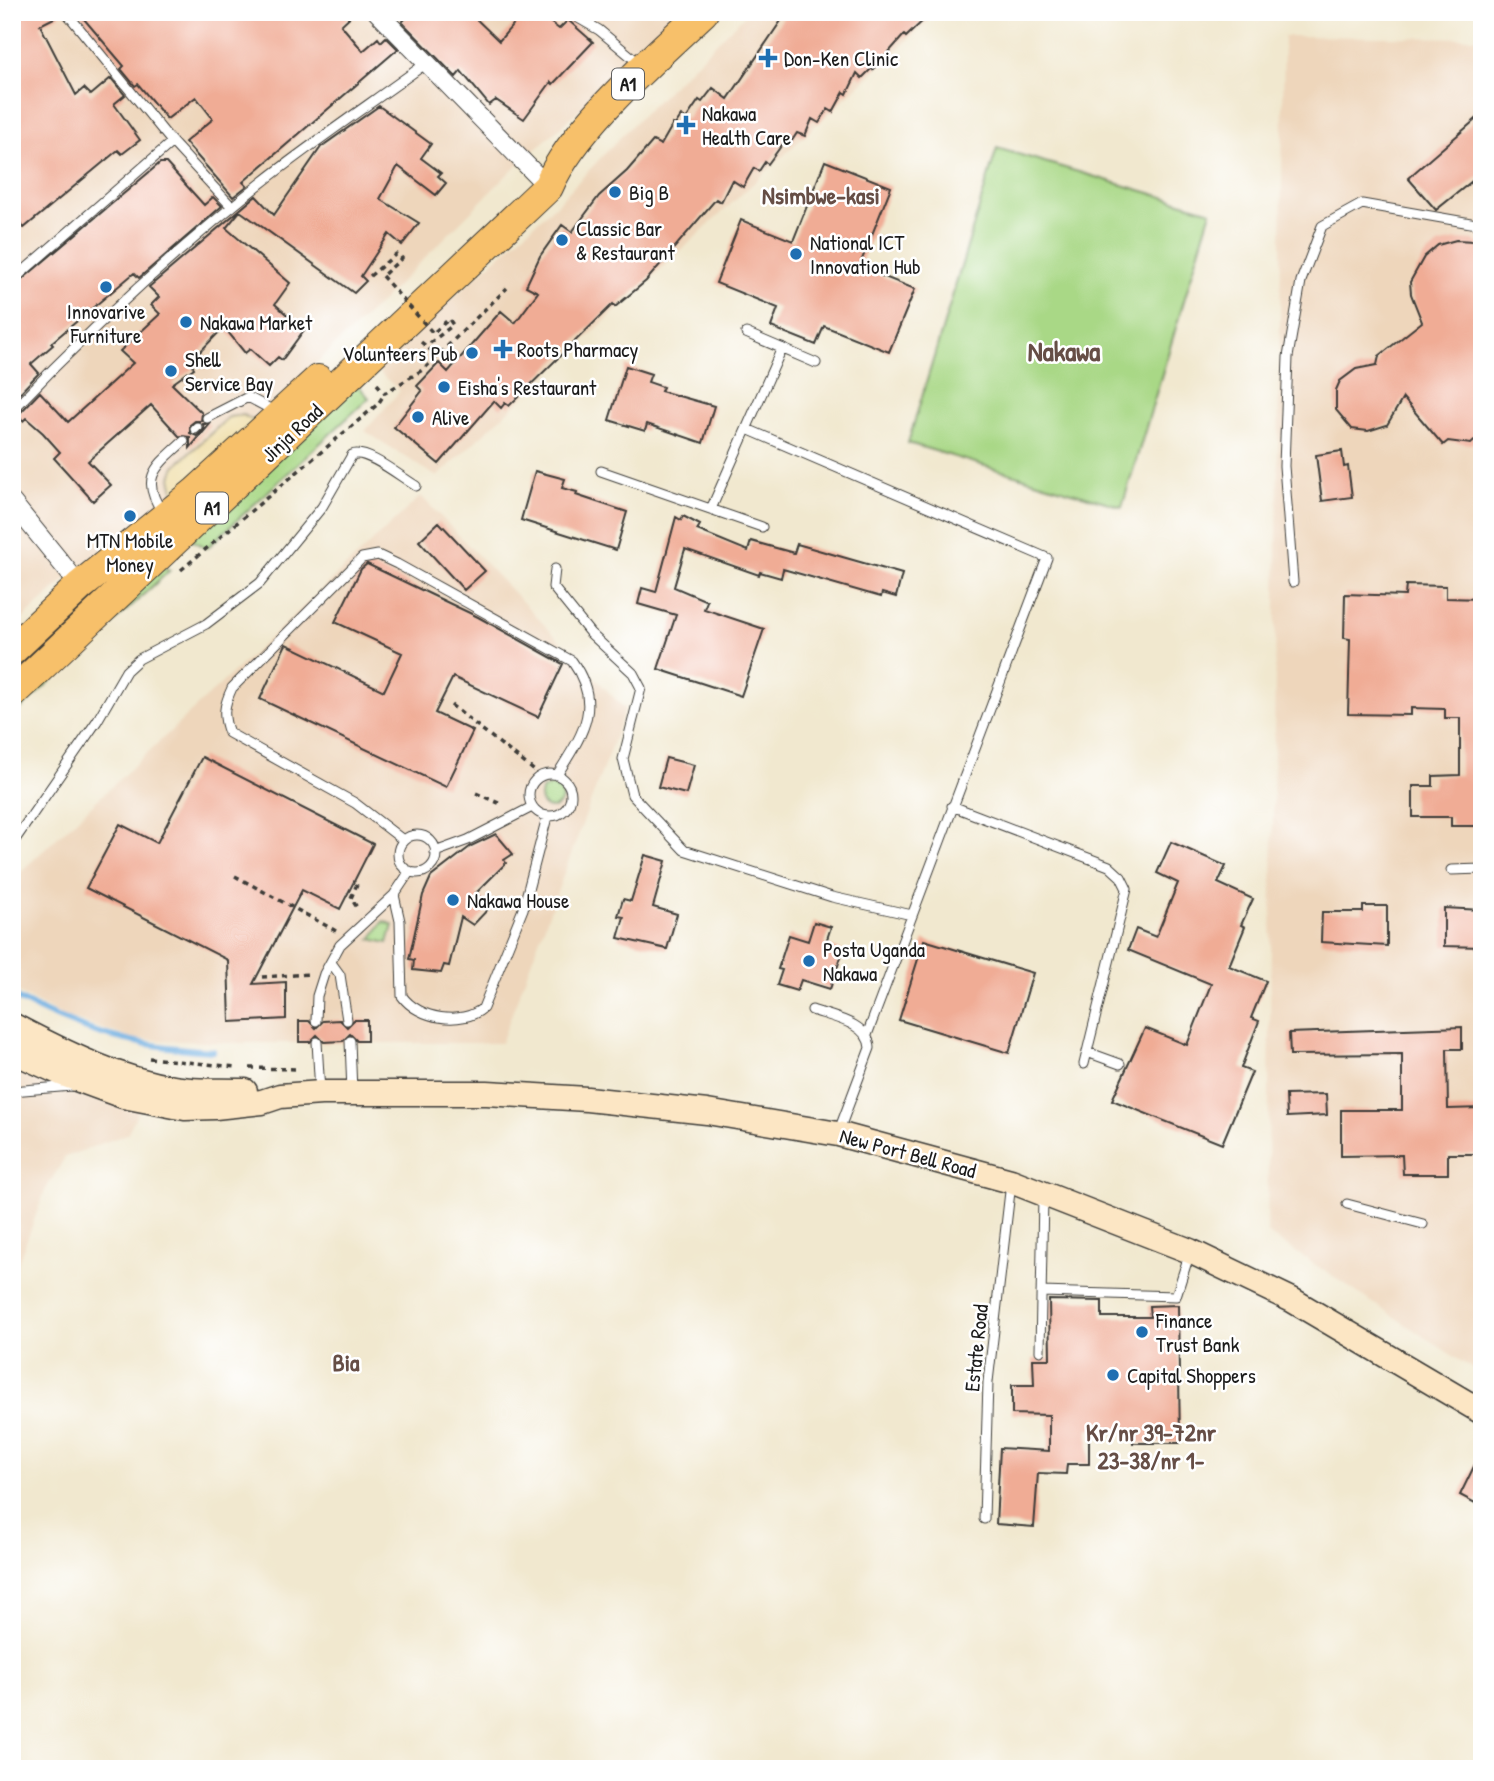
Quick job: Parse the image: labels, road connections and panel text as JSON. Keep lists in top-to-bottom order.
{
  "streets": {
    "highway": ["A1", "Jinja Road"],
    "main road": ["New Port Bell Road"],
    "lane": ["Estate Road"]
  },
  "crossings": [
    ["New Port Bell Road", "Estate Road"]
  ],
  "districts": [
    "Nsimbwe-kasi",
    "Nakawa",
    "Bia",
    "Kr/nr 39-72nr 23-38/nr 1-"
  ],
  "places": {
    "health": ["Don-Ken Clinic", "Nakawa Health Care", "Roots Pharmacy"],
    "other": [
      "Big B",
      "Classic Bar & Restaurant",
      "National ICT Innovation Hub",
      "Innovarive Furniture",
      "Nakawa Market",
      "Volunteers Pub",
      "Shell Service Bay",
      "Eisha's Restaurant",
      "Alive",
      "MTN Mobile Money",
      "Nakawa House",
      "Posta Uganda Nakawa",
      "Finance Trust Bank",
      "Capital Shoppers"
    ]
  }
}
